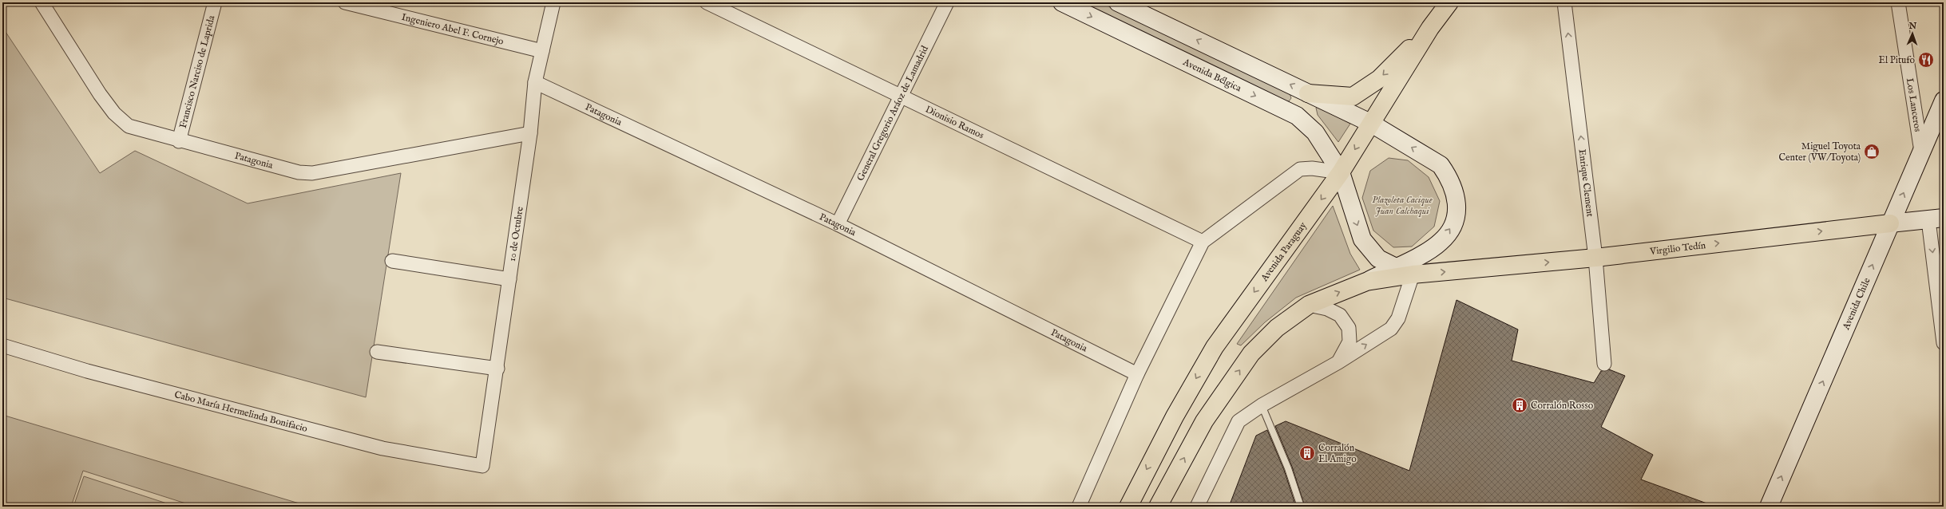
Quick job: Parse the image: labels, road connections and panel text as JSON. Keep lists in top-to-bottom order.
{
  "streets": {
    "main road": [
      "Avenida Bélgica",
      "Virgilio Tedín",
      "Avenida Paraguay",
      "Avenida Chile"
    ],
    "street": [
      "Ingeniero Abel F. Cornejo",
      "Francisco Narciso de Laprida",
      "Los Lanceros",
      "General Gregorio Aráoz de Lamadrid",
      "Patagonia",
      "Dionisio Ramos",
      "Enrique Clement",
      "10 de Octubre",
      "Cabo María Hermelinda Bonifacio"
    ]
  },
  "crossings": [
    ["Ingeniero Abel F. Cornejo", "10 de Octubre"],
    ["Francisco Narciso de Laprida", "Patagonia"],
    ["Avenida Bélgica", "Virgilio Tedín"],
    ["Avenida Bélgica", "Avenida Paraguay"],
    ["Los Lanceros", "Avenida Chile"],
    ["General Gregorio Aráoz de Lamadrid", "Patagonia"],
    ["General Gregorio Aráoz de Lamadrid", "Dionisio Ramos"],
    ["Patagonia", "10 de Octubre"],
    ["Enrique Clement", "Virgilio Tedín"],
    ["10 de Octubre", "Cabo María Hermelinda Bonifacio"],
    ["Virgilio Tedín", "Avenida Chile"]
  ],
  "one_way": ["Enrique Clement", "Virgilio Tedín", "Avenida Chile"],
  "parks": ["Plazoleta Cacique Juan Calchaqui"],
  "places": {
    "restaurant": ["El Pitufo"],
    "shop": ["Miguel Toyota Center (VW/Toyota)"],
    "building": ["Corralón Rosso", "Corralón El Amigo"]
  },
  "north": "top"
}
